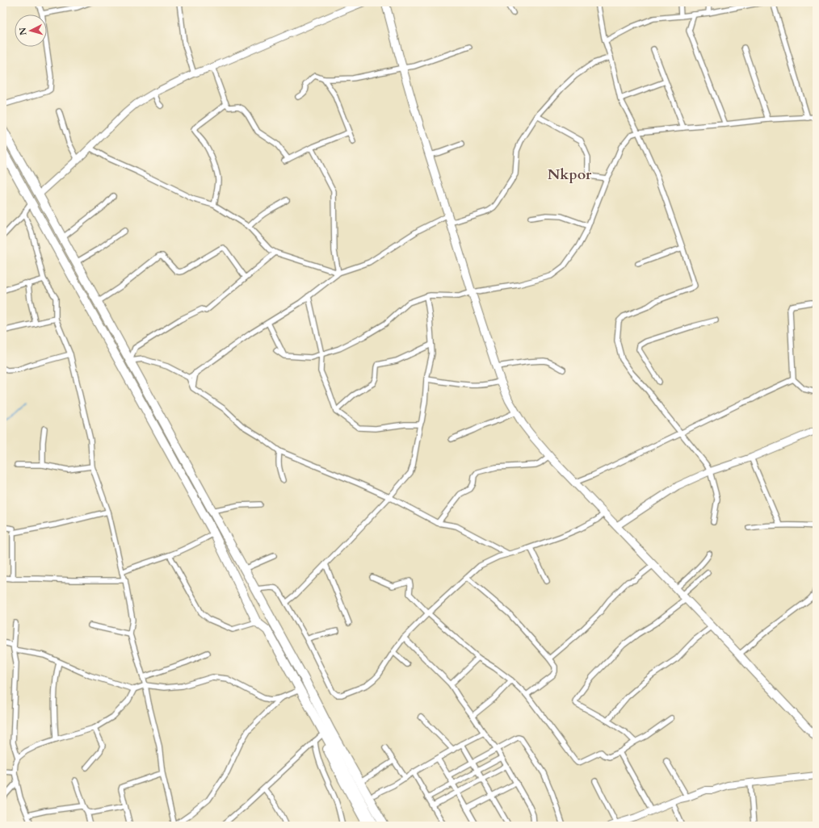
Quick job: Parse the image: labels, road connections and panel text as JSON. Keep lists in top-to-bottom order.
{
  "districts": ["Nkpor"],
  "north": "left"
}
